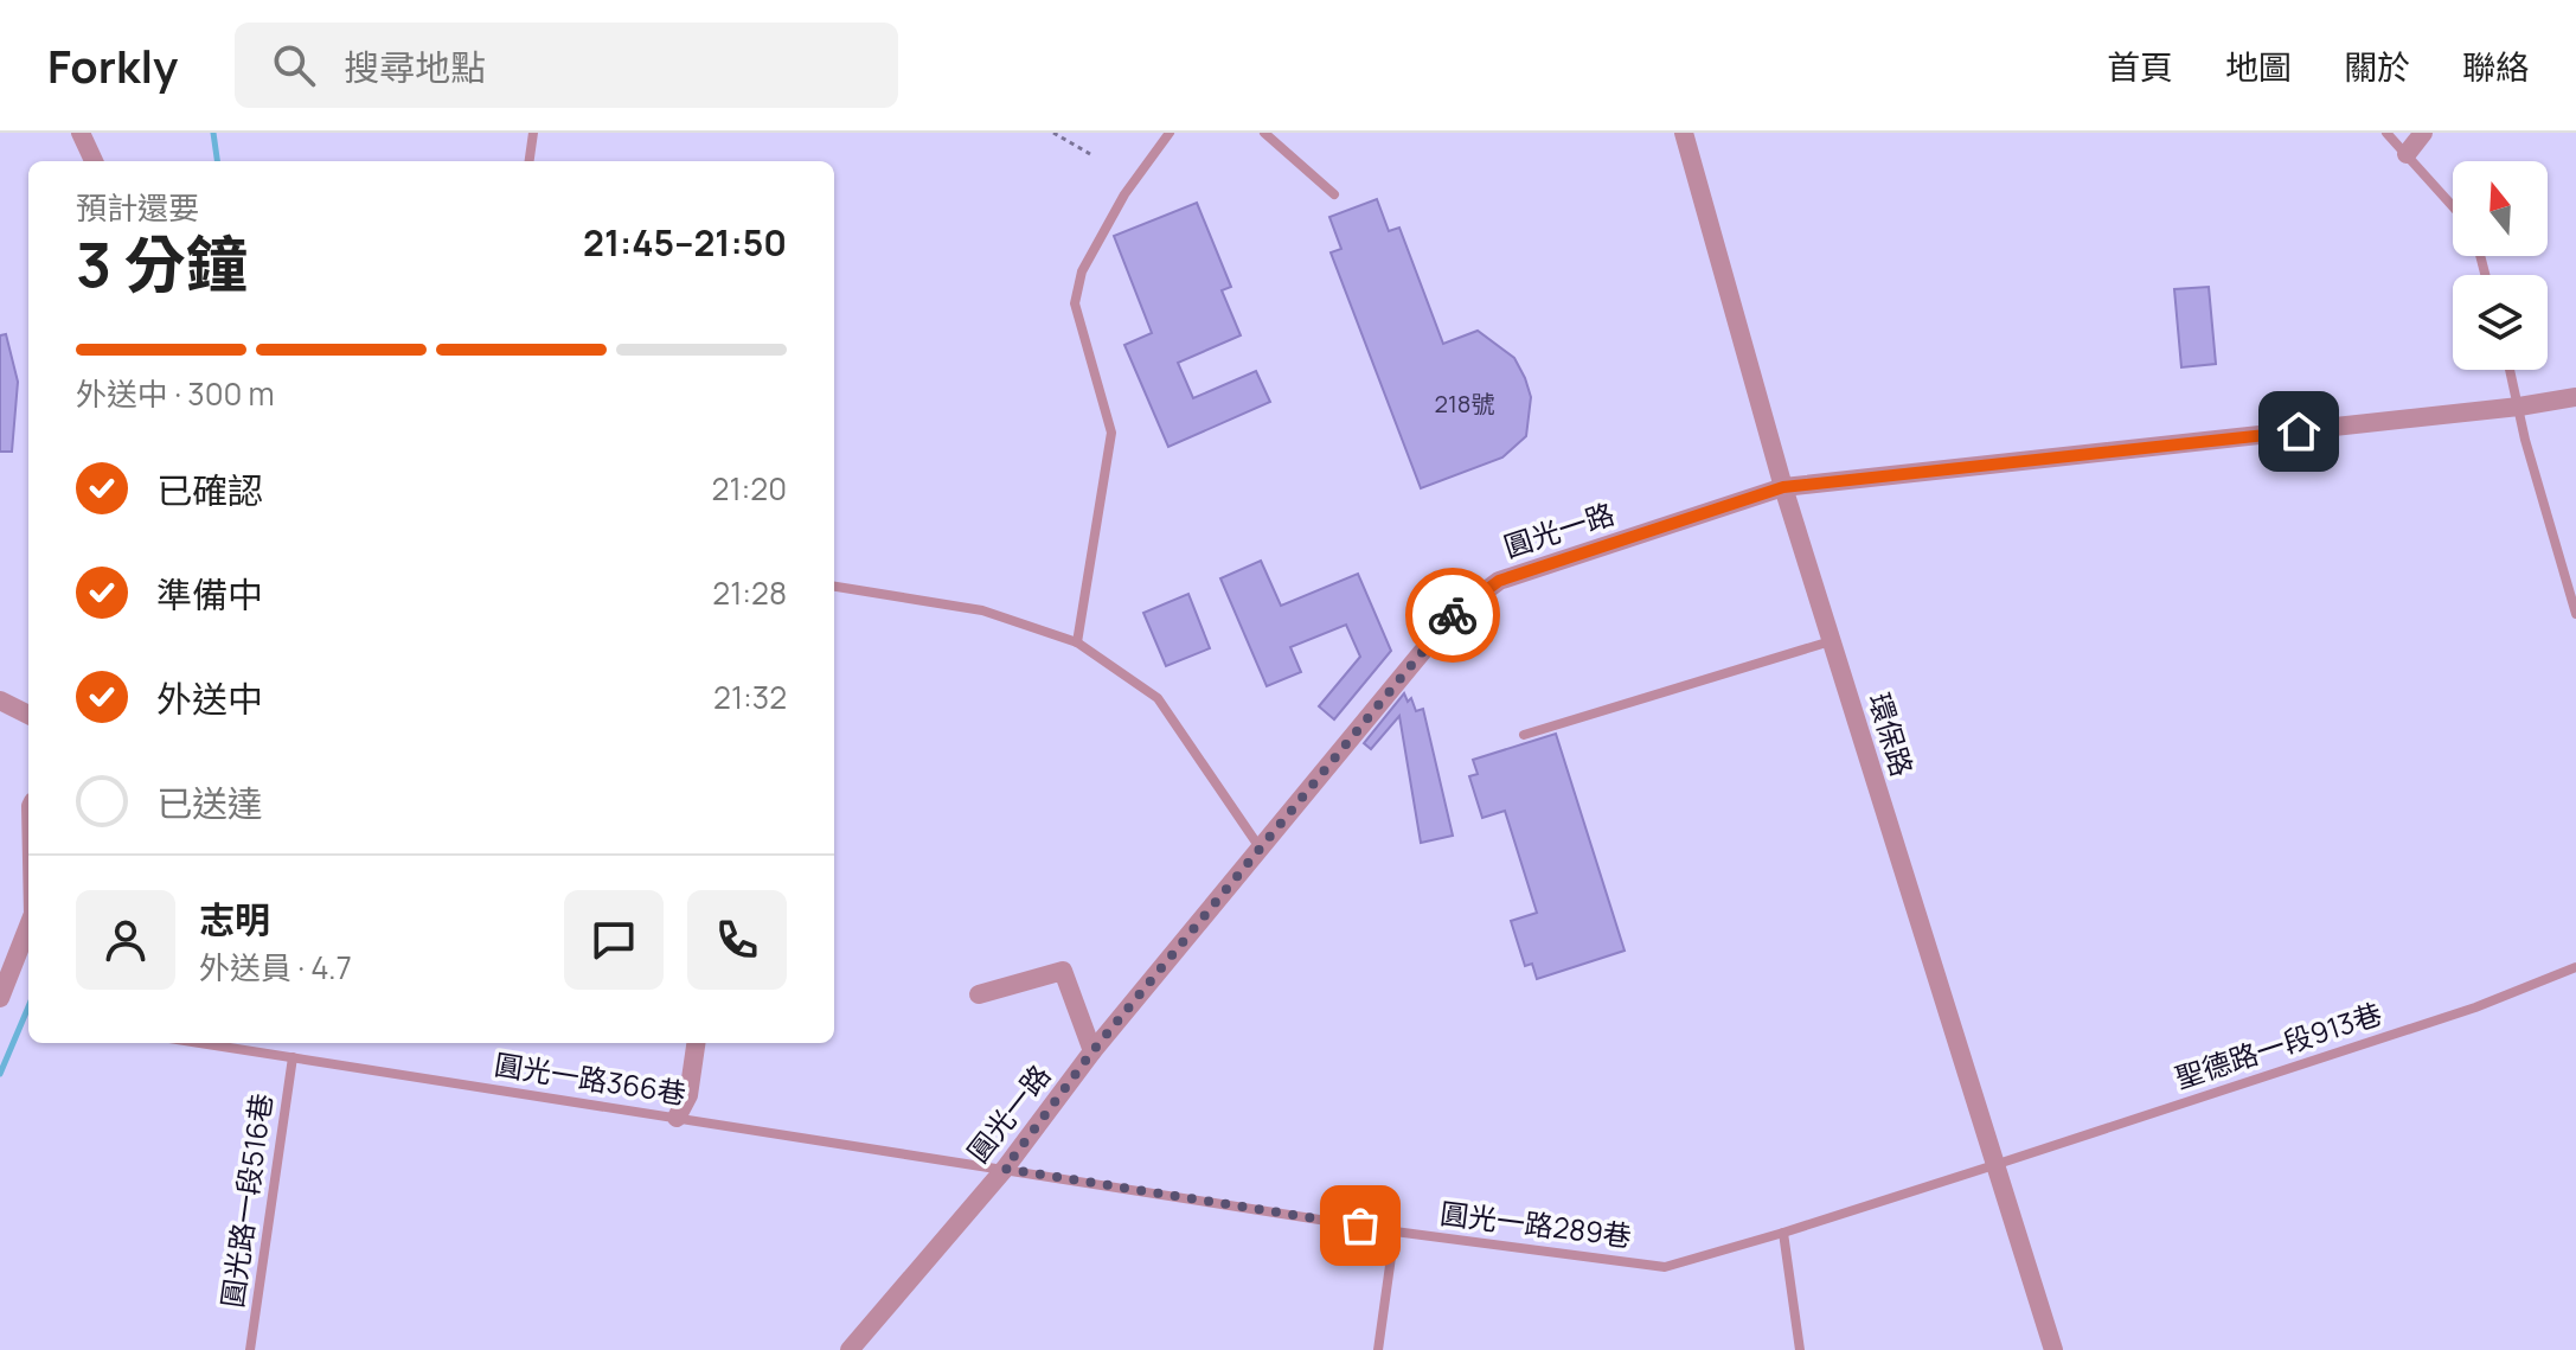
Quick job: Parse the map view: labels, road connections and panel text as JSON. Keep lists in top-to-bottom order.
{
  "streets": {
    "street": ["圓光一路", "環保路"],
    "lane": [
      "聖德路一段913巷",
      "圓光一路366巷",
      "圓光路一段516巷",
      "圓光一路289巷"
    ]
  },
  "crossings": [
    ["圓光一路", "環保路"],
    ["圓光一路", "圓光一路366巷"],
    ["圓光一路", "圓光一路289巷"],
    ["環保路", "聖德路一段913巷"],
    ["環保路", "圓光一路289巷"],
    ["聖德路一段913巷", "圓光一路289巷"],
    ["圓光一路366巷", "圓光路一段516巷"],
    ["圓光一路366巷", "圓光一路289巷"]
  ],
  "house_numbers": ["218號"],
  "north": "top",
  "page": {
    "header": "Forkly",
    "search": "搜尋地點",
    "nav": [
      "首頁",
      "地圖",
      "關於",
      "聯絡"
    ],
    "heading": ["3 分鐘", "預計還要", "21:45–21:50"],
    "panel": ["志明", "外送員 · 4.7"],
    "bar": "外送中 · 300 m",
    "list": [
      ["已確認", "21:20"],
      ["準備中", "21:28"],
      ["外送中", "21:32"],
      "已送達"
    ]
  }
}
